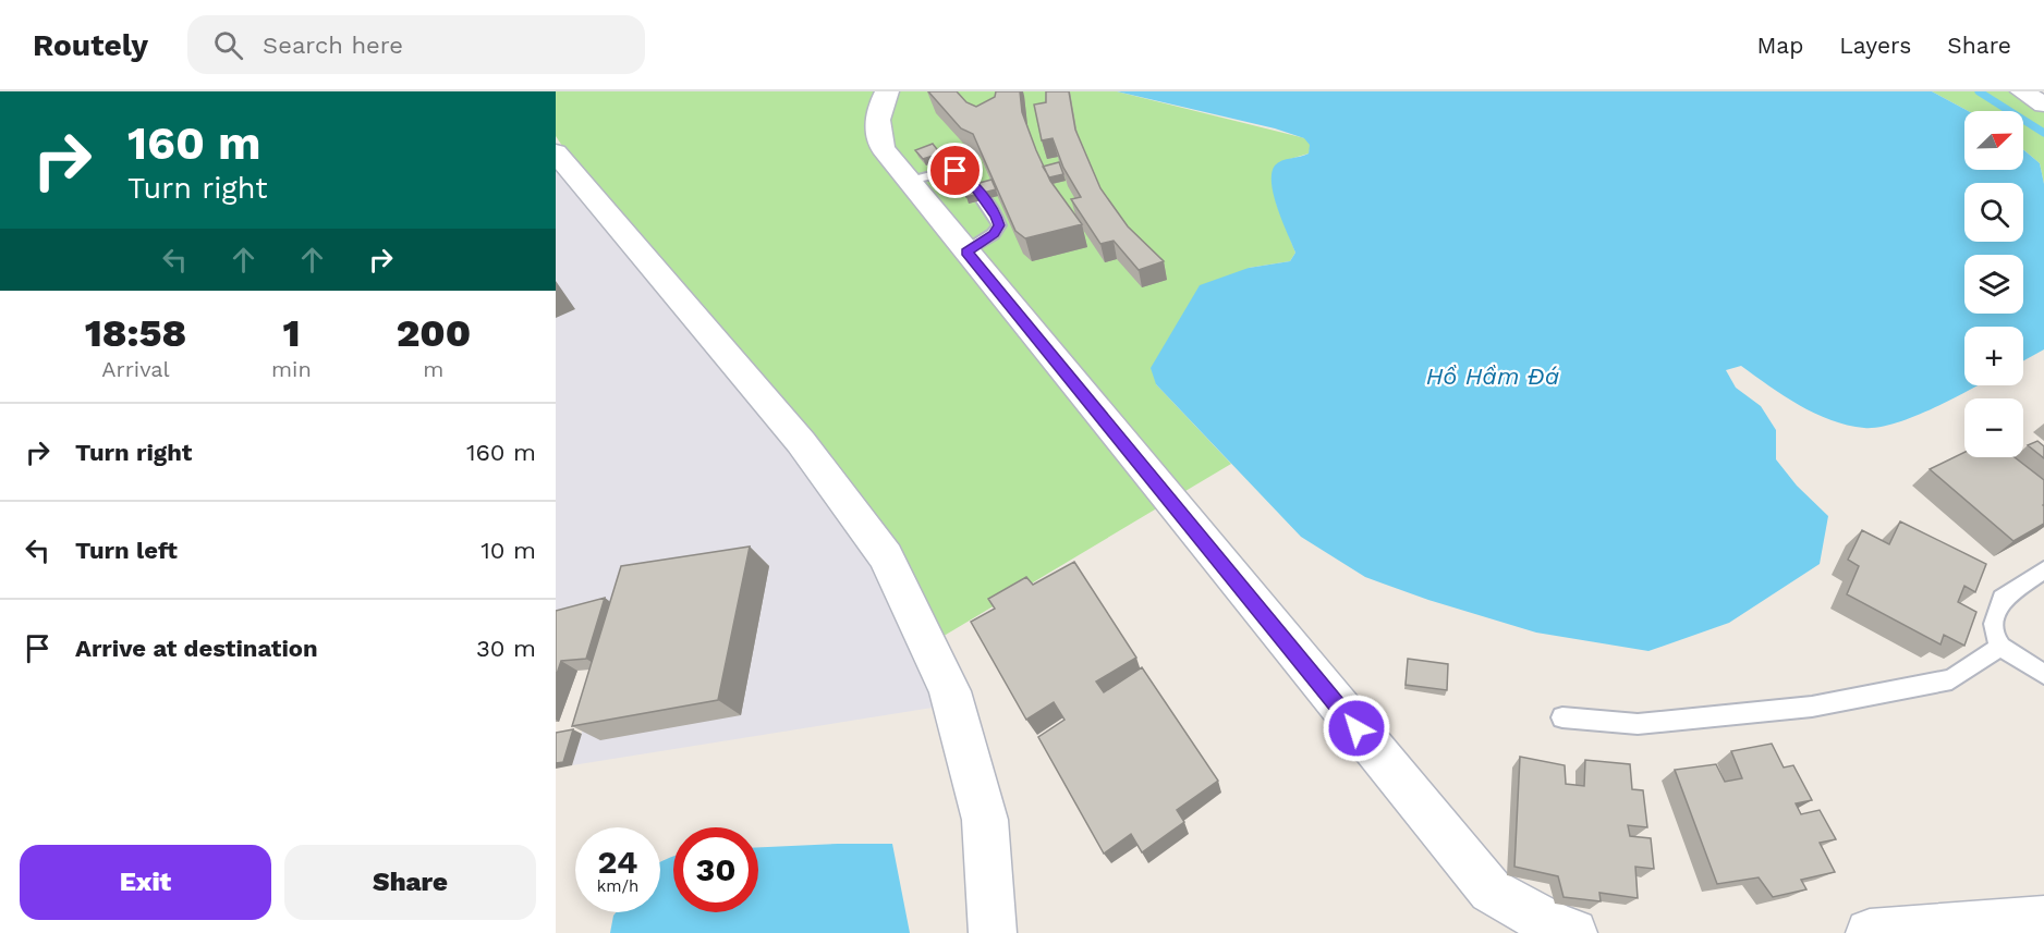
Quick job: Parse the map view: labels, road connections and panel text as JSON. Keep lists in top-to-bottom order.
{
  "water": ["Hồ Hầm Đá"],
  "north": "top right",
  "page": {
    "header": "Routely",
    "search": "Search here",
    "nav": ["Map", "Layers", "Share"],
    "turn": ["160 m", "Turn right"],
    "map_buttons": ["+", "−"],
    "eta": [
      "18:58",
      "Arrival",
      "1",
      "min",
      "200",
      "m"
    ],
    "list": [
      {
        "name": "Turn right",
        "value": "160 m"
      },
      {
        "name": "Turn left",
        "value": "10 m"
      },
      {
        "name": "Arrive at destination",
        "value": "30 m"
      }
    ],
    "speed": "24 km/h",
    "limit": "30",
    "buttons": ["Exit", "Share"]
  }
}
